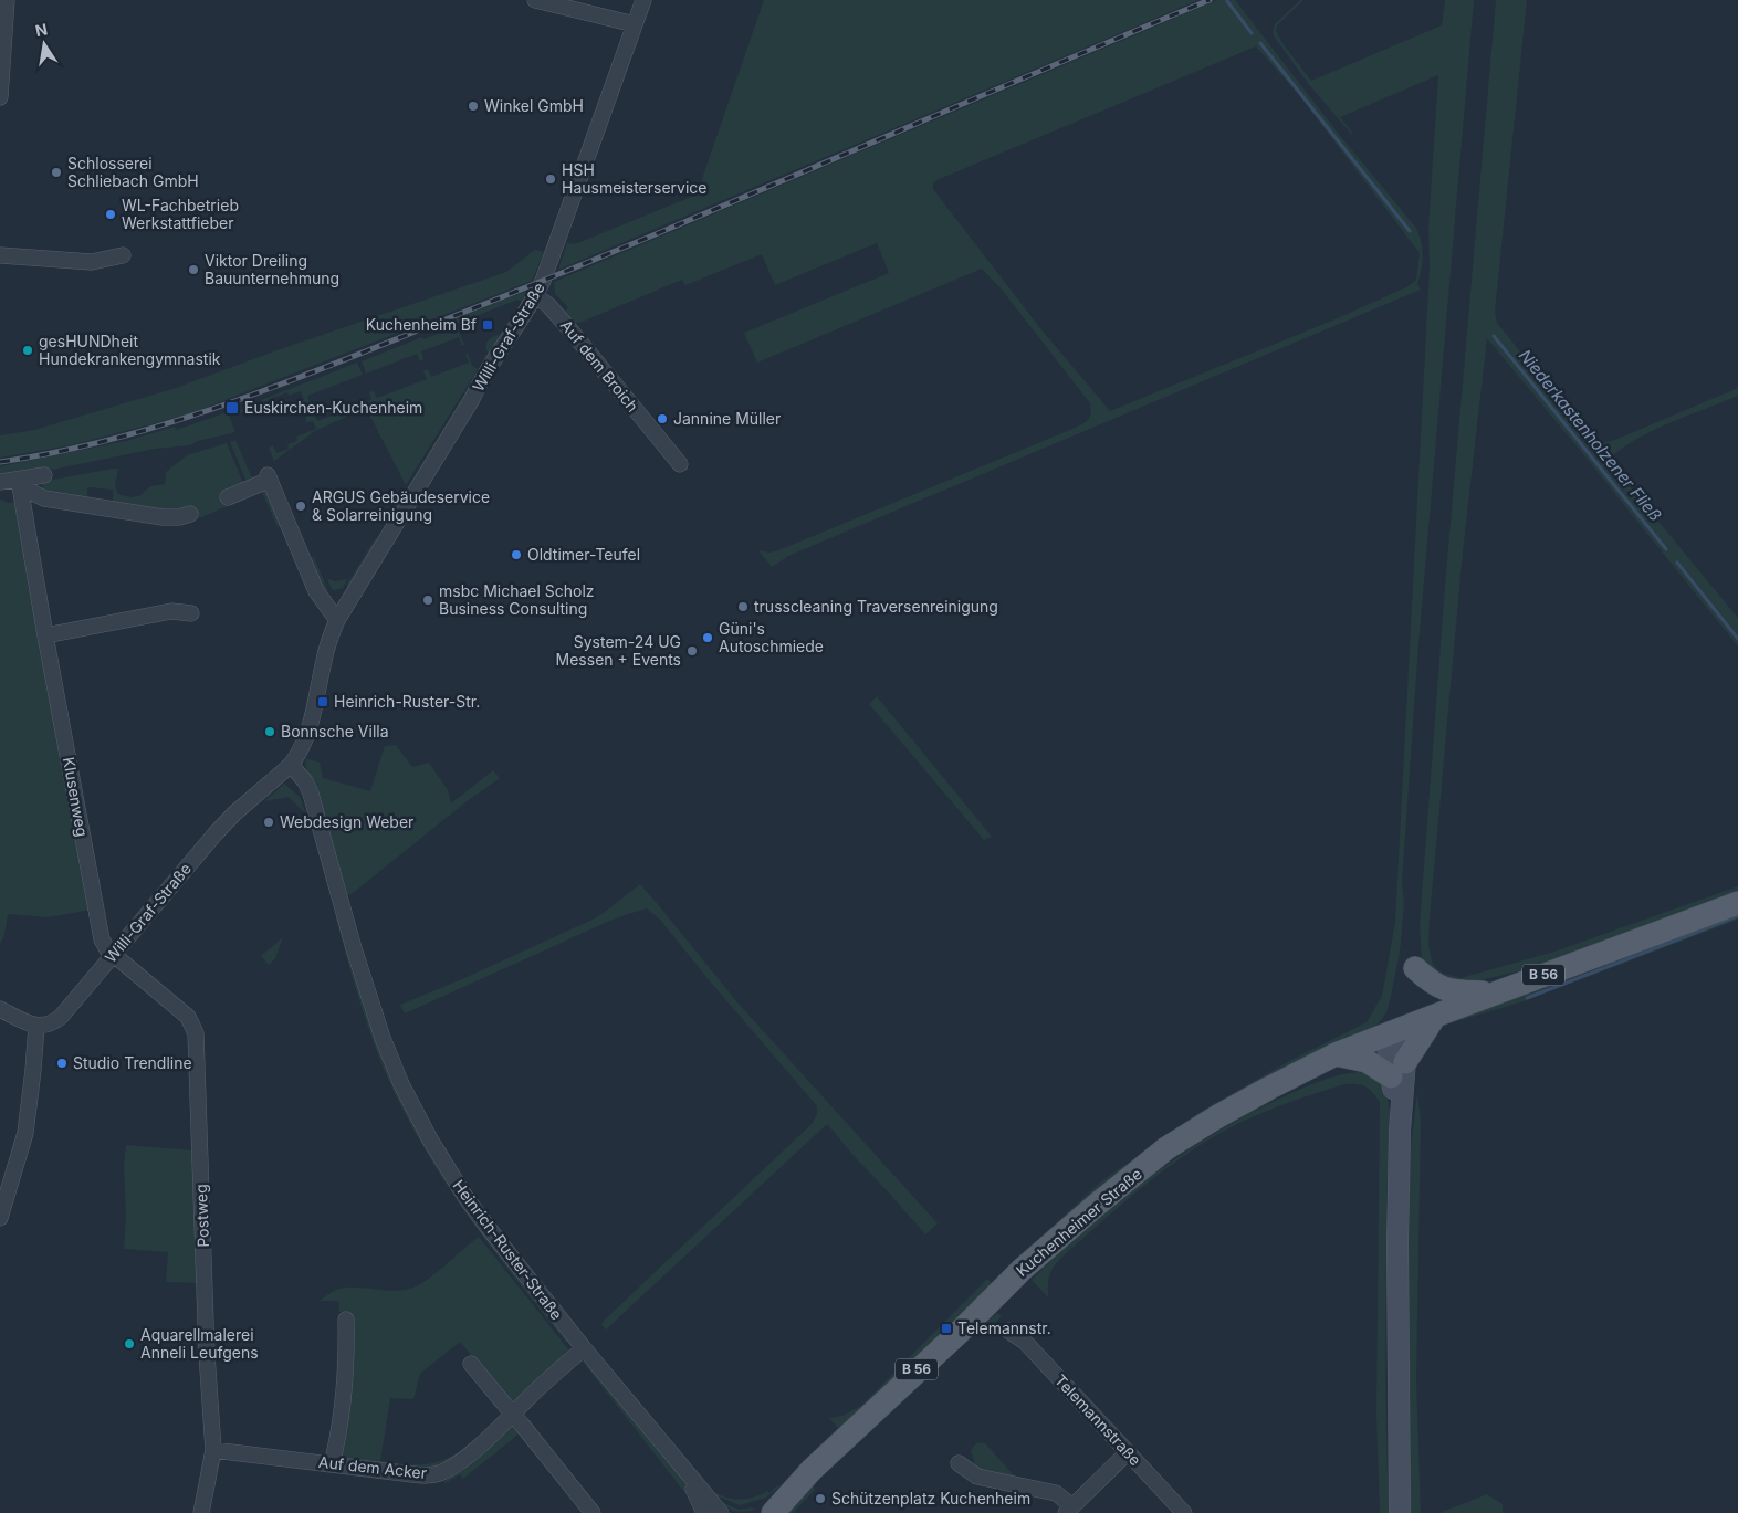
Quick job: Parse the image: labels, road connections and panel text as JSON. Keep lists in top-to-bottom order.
{
  "streets": {
    "main road": ["B 56", "Kuchenheimer Straße"],
    "street": [
      "Willi-Graf-Straße",
      "Auf dem Broich",
      "Klusenweg",
      "Postweg",
      "Heinrich-Ruster-Straße",
      "Telemannstraße",
      "Auf dem Acker"
    ]
  },
  "crossings": [
    ["Willi-Graf-Straße", "Auf dem Broich"],
    ["Willi-Graf-Straße", "Klusenweg"],
    ["Willi-Graf-Straße", "Postweg"],
    ["Willi-Graf-Straße", "Heinrich-Ruster-Straße"],
    ["Klusenweg", "Postweg"],
    ["B 56", "Kuchenheimer Straße"],
    ["Postweg", "Auf dem Acker"],
    ["Heinrich-Ruster-Straße", "Auf dem Acker"]
  ],
  "water": ["Niederkastenholzener Fließ"],
  "places": {
    "other": [
      "Winkel GmbH",
      "Schlosserei Schliebach GmbH",
      "HSH Hausmeisterservice",
      "WL-Fachbetrieb Werkstattfieber",
      "Viktor Dreiling Bauunternehmung",
      "gesHUNDheit Hundekrankengymnastik",
      "Jannine Müller",
      "ARGUS Gebäudeservice & Solarreinigung",
      "Oldtimer-Teufel",
      "msbc Michael Scholz Business Consulting",
      "trusscleaning Traversenreinigung",
      "Güni's Autoschmiede",
      "System-24 UG Messen + Events",
      "Bonnsche Villa",
      "Webdesign Weber",
      "Studio Trendline",
      "Aquarellmalerei Anneli Leufgens",
      "Schützenplatz Kuchenheim"
    ],
    "transit": [
      "Kuchenheim Bf",
      "Euskirchen-Kuchenheim",
      "Heinrich-Ruster-Str.",
      "Telemannstr."
    ]
  },
  "north": "top"
}
